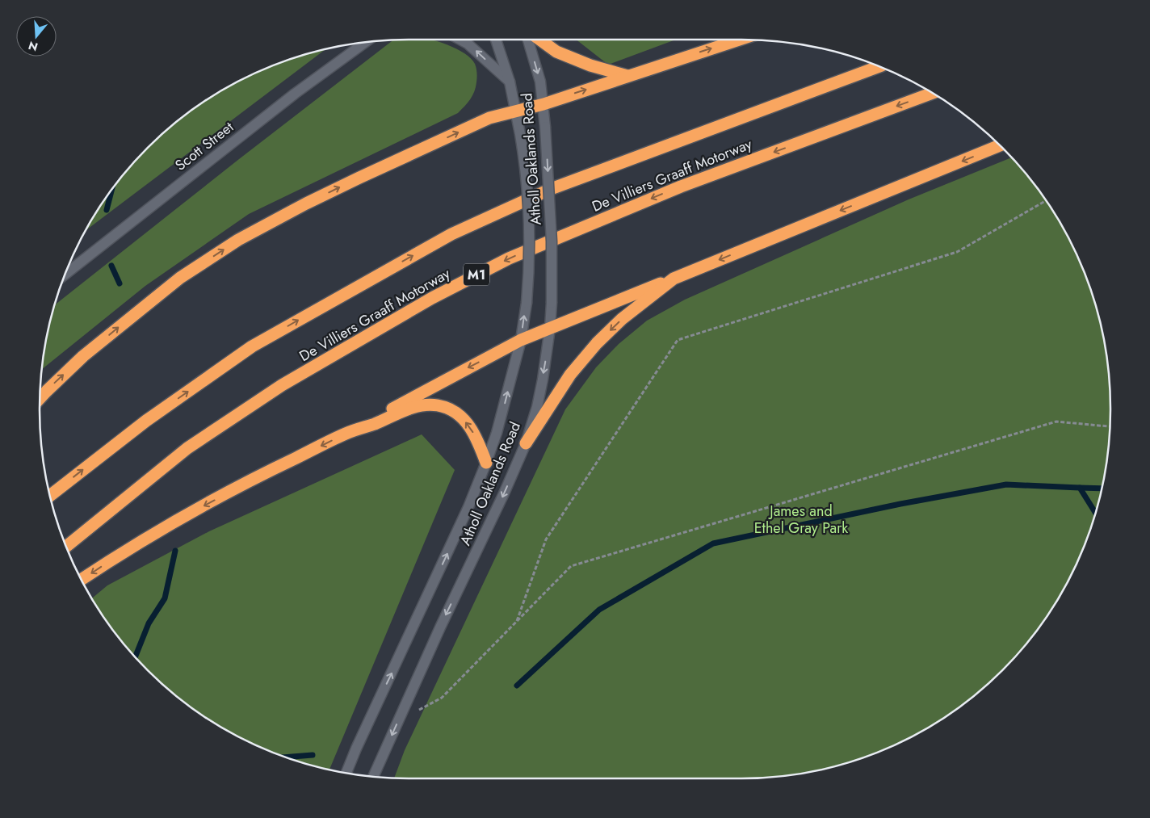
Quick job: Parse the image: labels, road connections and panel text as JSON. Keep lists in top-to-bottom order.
{
  "streets": {
    "highway": ["De Villiers Graaff Motorway", "M1"],
    "street": ["Scott Street", "Atholl Oaklands Road"]
  },
  "parks": ["James and Ethel Gray Park"],
  "north": "bottom"
}
